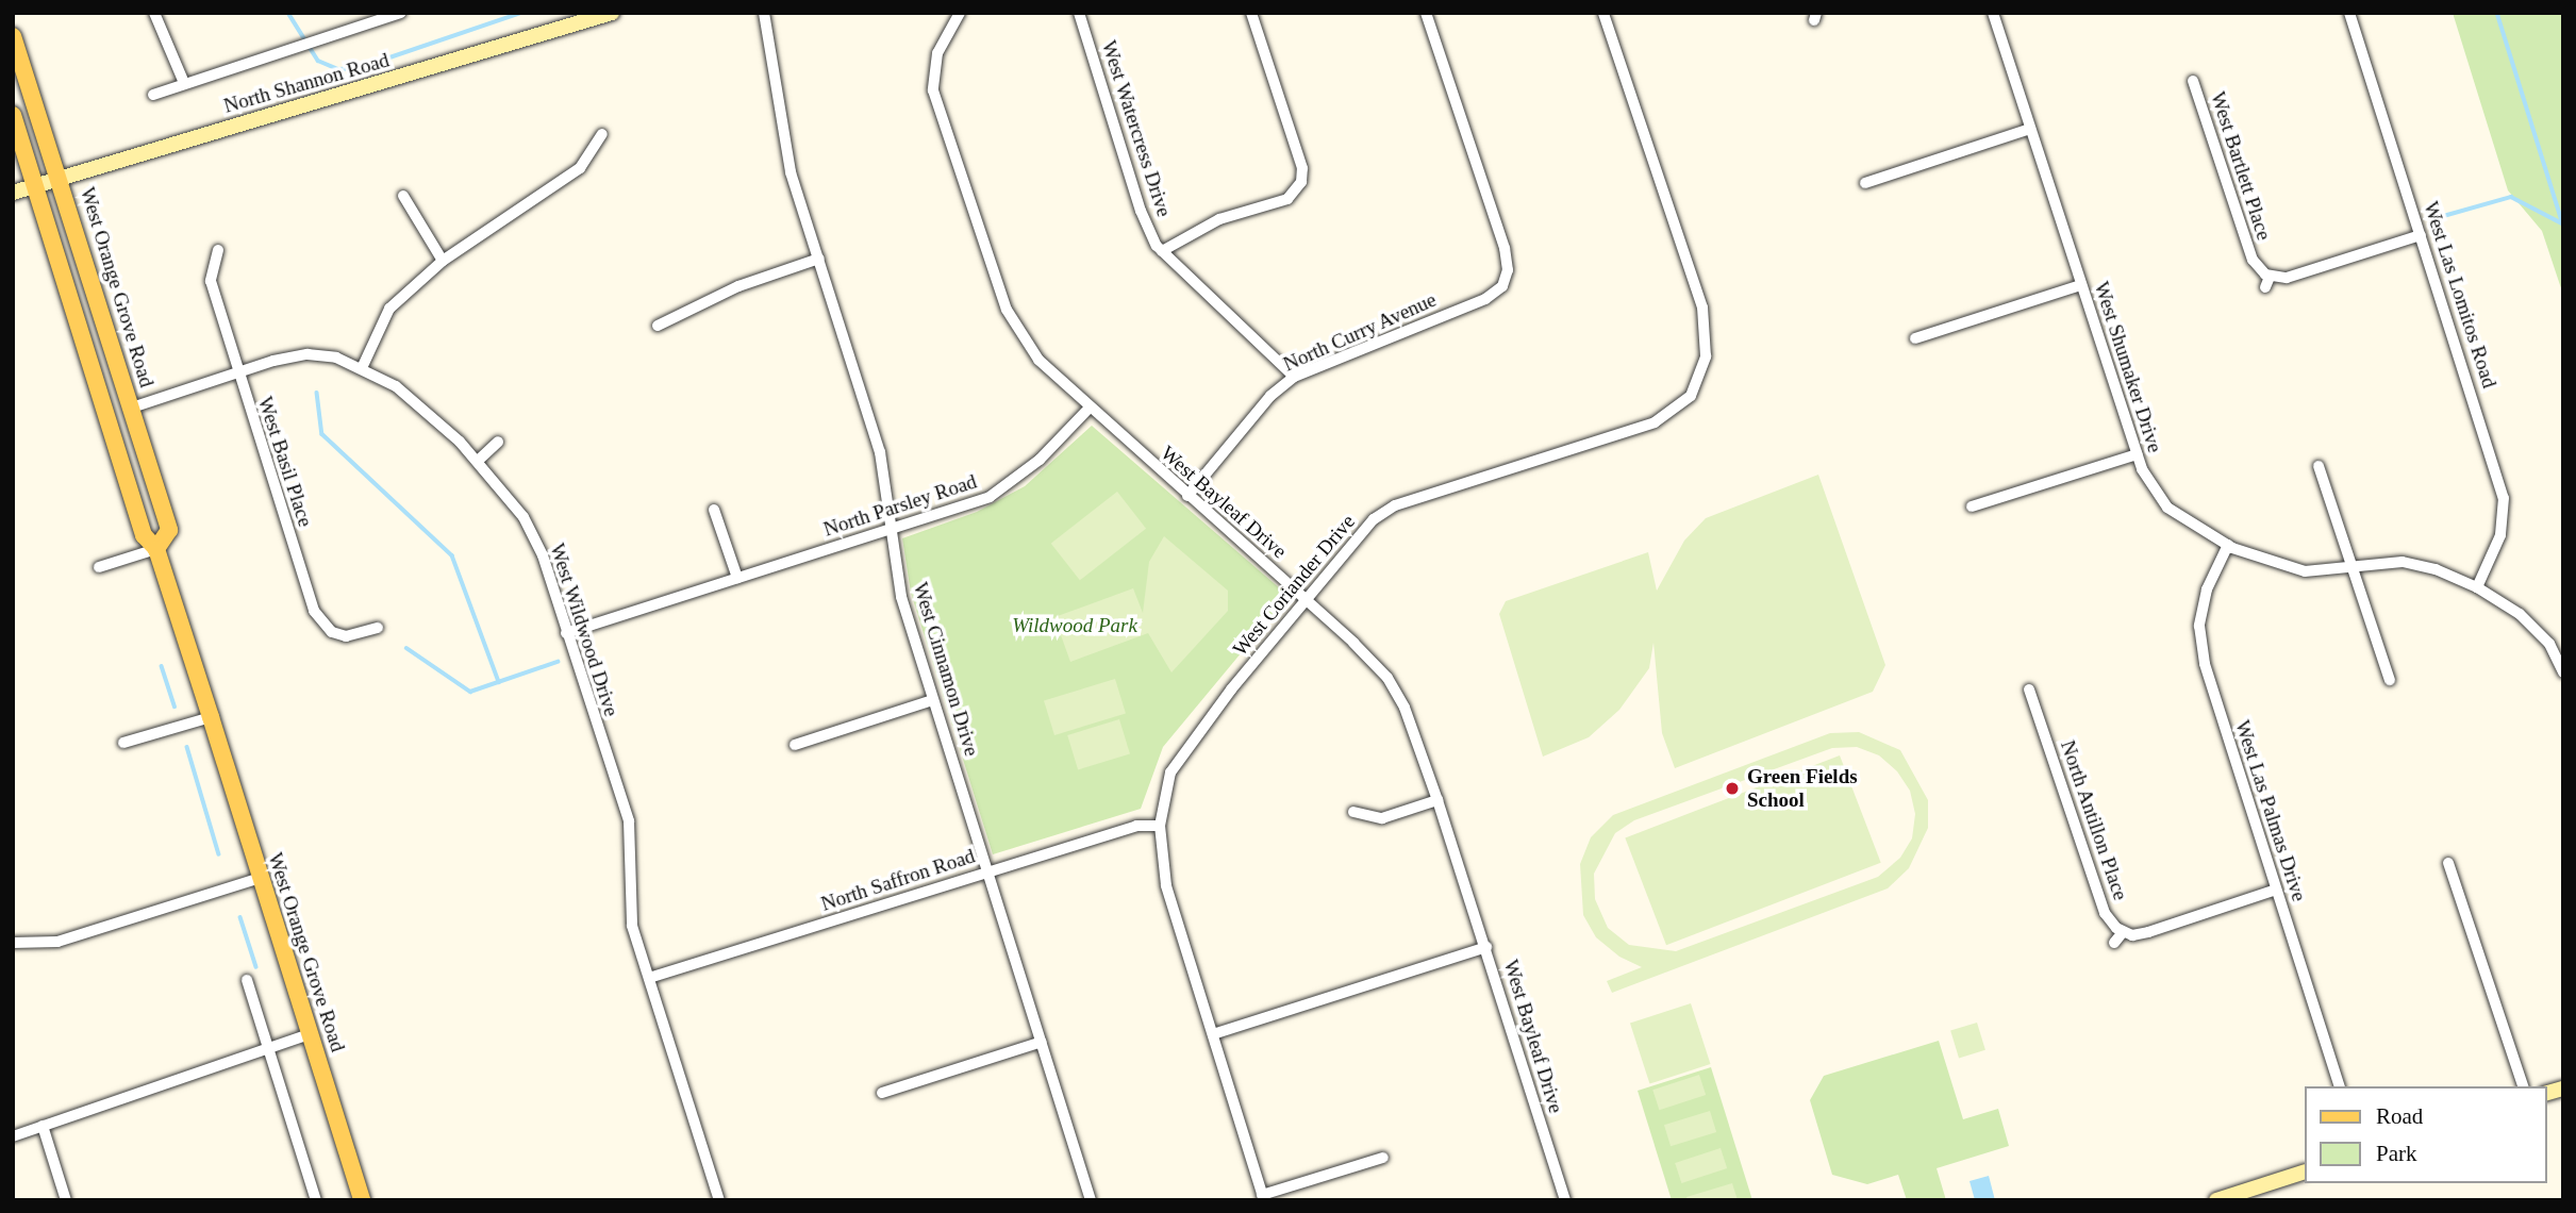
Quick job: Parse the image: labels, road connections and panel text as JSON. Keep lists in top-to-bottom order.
{
  "streets": {
    "main road": ["West Orange Grove Road"],
    "street": [
      "North Shannon Road",
      "West Watercress Drive",
      "West Bartlett Place",
      "West Las Lomitos Road",
      "North Curry Avenue",
      "West Shumaker Drive",
      "West Basil Place",
      "West Bayleaf Drive",
      "North Parsley Road",
      "West Coriander Drive",
      "West Wildwood Drive",
      "West Cinnamon Drive",
      "West Las Palmas Drive",
      "North Antillon Place",
      "North Saffron Road"
    ]
  },
  "crossings": [
    ["North Shannon Road", "West Orange Grove Road"],
    ["West Watercress Drive", "North Curry Avenue"],
    ["West Bartlett Place", "West Las Lomitos Road"],
    ["West Orange Grove Road", "West Wildwood Drive"],
    ["West Las Lomitos Road", "West Shumaker Drive"],
    ["North Curry Avenue", "West Bayleaf Drive"],
    ["West Shumaker Drive", "West Las Palmas Drive"],
    ["West Basil Place", "West Wildwood Drive"],
    ["West Bayleaf Drive", "North Parsley Road"],
    ["West Bayleaf Drive", "West Coriander Drive"],
    ["North Parsley Road", "West Wildwood Drive"],
    ["North Parsley Road", "West Cinnamon Drive"],
    ["West Coriander Drive", "North Saffron Road"],
    ["West Wildwood Drive", "North Saffron Road"],
    ["West Cinnamon Drive", "North Saffron Road"],
    ["West Las Palmas Drive", "North Antillon Place"]
  ],
  "parks": ["Wildwood Park"],
  "places": ["Green Fields School"],
  "legend": ["Road", "Park"]
}
